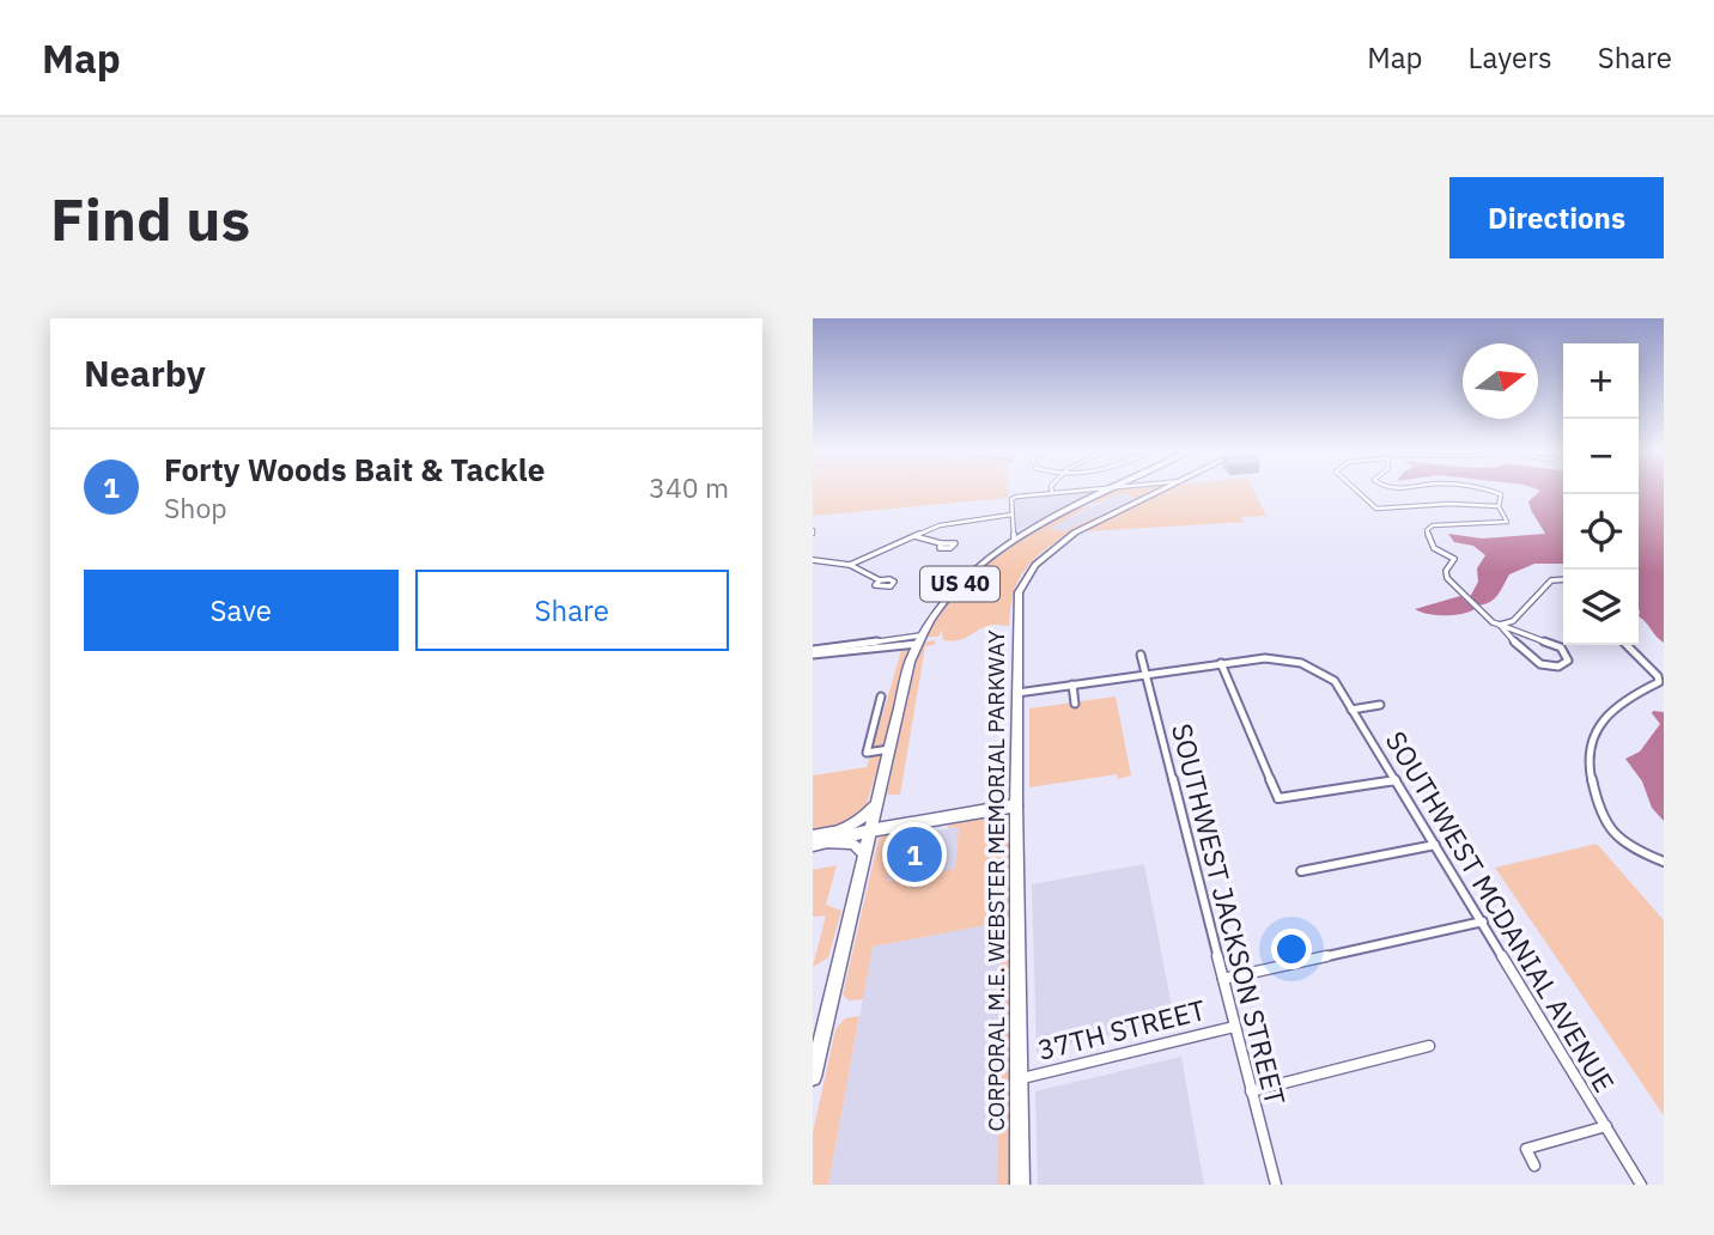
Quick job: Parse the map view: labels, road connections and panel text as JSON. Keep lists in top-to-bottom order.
{
  "streets": {
    "main road": ["US 40", "CORPORAL M.E. WEBSTER MEMORIAL PARKWAY"],
    "street": ["SOUTHWEST MCDANIAL AVENUE", "SOUTHWEST JACKSON STREET", "37TH STREET"]
  },
  "crossings": [
    ["CORPORAL M.E. WEBSTER MEMORIAL PARKWAY", "37TH STREET"],
    ["SOUTHWEST JACKSON STREET", "37TH STREET"]
  ],
  "north": "right",
  "page": {
    "header": "Map",
    "nav": ["Map", "Layers", "Share"],
    "buttons": [
      "Directions",
      ["Save", "Share"]
    ],
    "title": "Find us",
    "heading": "Nearby",
    "map_buttons": ["+", "−"],
    "list": [
      {
        "mark": "1",
        "name": "Forty Woods Bait & Tackle",
        "note": "Shop",
        "value": "340 m"
      }
    ],
    "pins": "1"
  }
}
